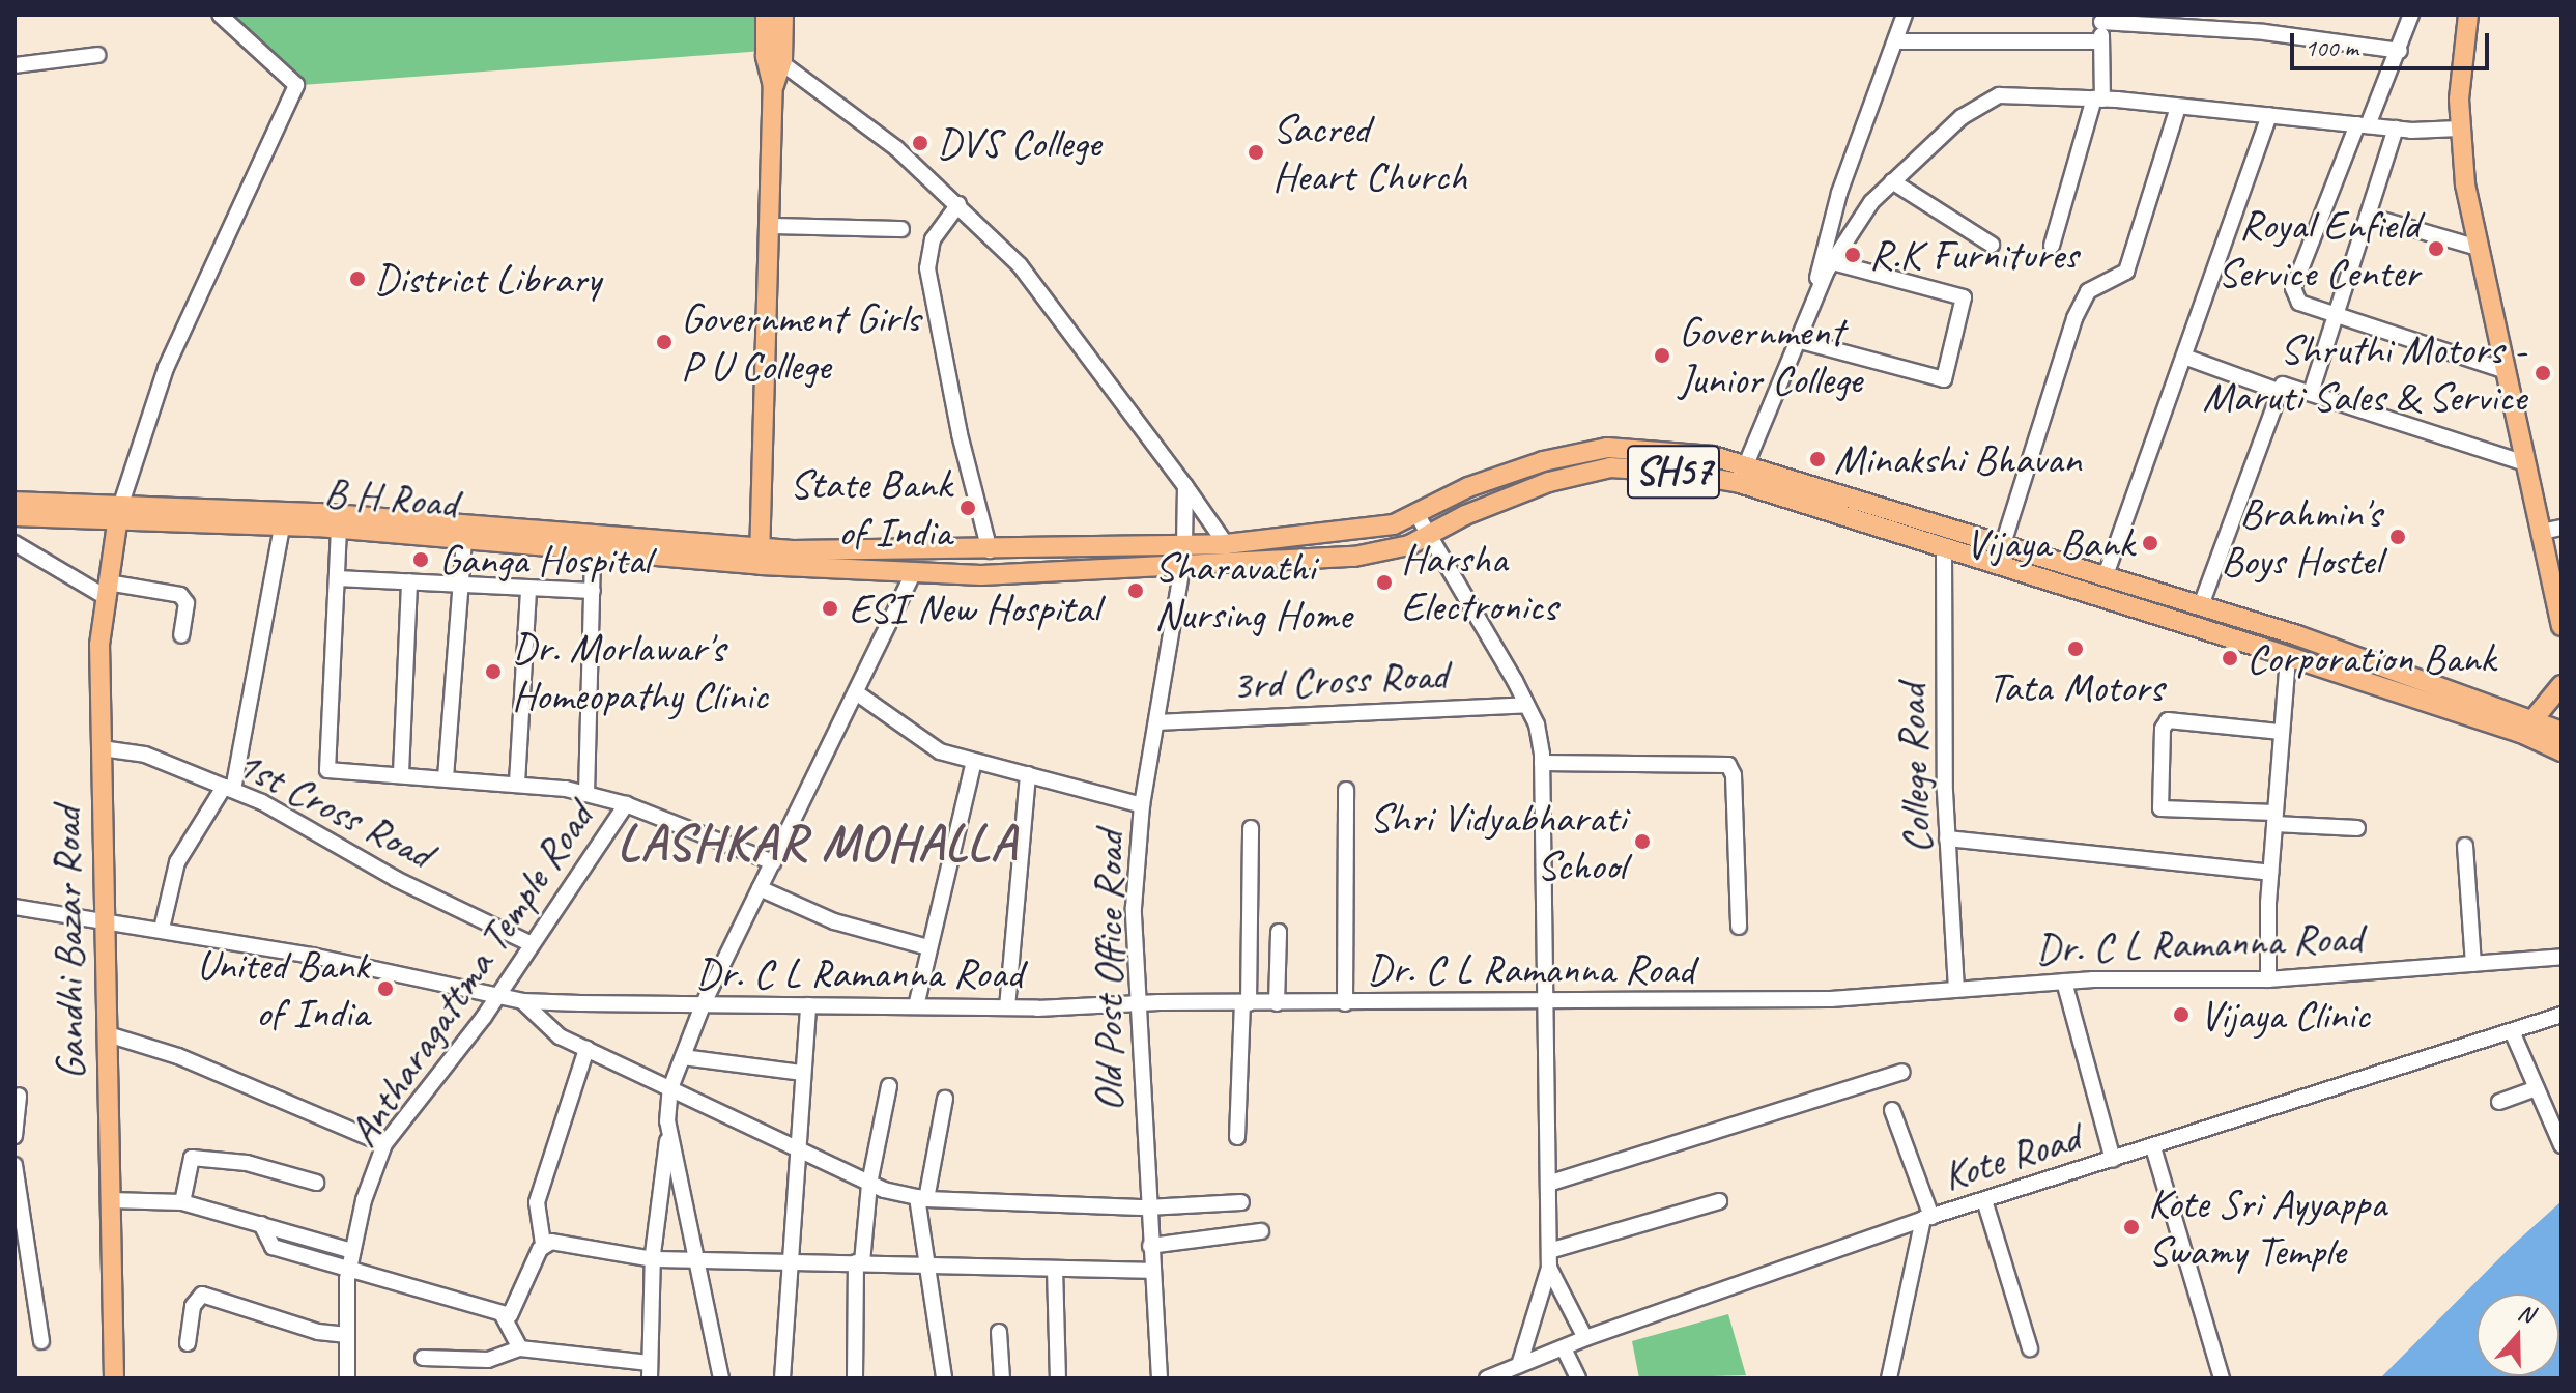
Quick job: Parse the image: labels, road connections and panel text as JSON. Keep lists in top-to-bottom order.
{
  "streets": {
    "main road": ["SH57", "B H Road", "Gandhi Bazar Road"],
    "street": [
      "3rd Cross Road",
      "College Road",
      "1st Cross Road",
      "Dr. C L Ramanna Road",
      "Old Post Office Road",
      "Antharagattma Temple Road",
      "Kote Road"
    ]
  },
  "crossings": [
    ["SH57", "B H Road"],
    ["SH57", "College Road"],
    ["SH57", "Old Post Office Road"],
    ["B H Road", "Gandhi Bazar Road"],
    ["3rd Cross Road", "Old Post Office Road"],
    ["College Road", "Dr. C L Ramanna Road"],
    ["1st Cross Road", "Gandhi Bazar Road"],
    ["1st Cross Road", "Antharagattma Temple Road"],
    ["Gandhi Bazar Road", "Dr. C L Ramanna Road"],
    ["Dr. C L Ramanna Road", "Old Post Office Road"],
    ["Dr. C L Ramanna Road", "Antharagattma Temple Road"]
  ],
  "districts": ["LASHKAR MOHALLA"],
  "places": [
    "DVS College",
    "Sacred Heart Church",
    "Royal Enfield Service Center",
    "R.K Furnitures",
    "District Library",
    "Government Girls P U College",
    "Government Junior College",
    "Shruthi Motors - Maruti Sales & Service",
    "Minakshi Bhavan",
    "State Bank of India",
    "Brahmin's Boys Hostel",
    "Vijaya Bank",
    "Ganga Hospital",
    "Harsha Electronics",
    "Sharavathi Nursing Home",
    "ESI New Hospital",
    "Tata Motors",
    "Corporation Bank",
    "Dr. Morlawar's Homeopathy Clinic",
    "Shri Vidyabharati School",
    "United Bank of India",
    "Vijaya Clinic",
    "Kote Sri Ayyappa Swamy Temple"
  ],
  "scale_bar": "100 m",
  "north": "top"
}
